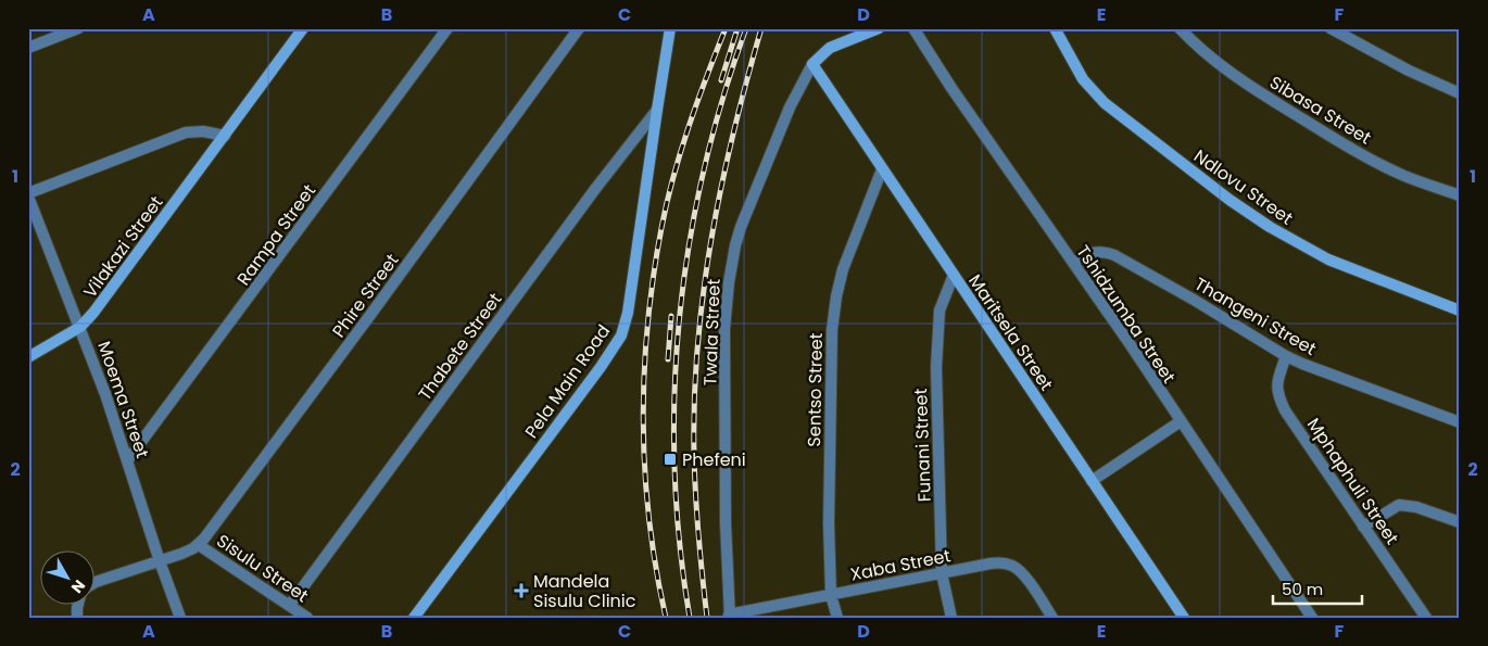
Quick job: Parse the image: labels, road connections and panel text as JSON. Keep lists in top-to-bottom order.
{
  "streets": {
    "street": [
      "Sibasa Street",
      "Ndlovu Street",
      "Rampa Street",
      "Vilakazi Street",
      "Phire Street",
      "Tshidzumba Street",
      "Thangeni Street",
      "Twala Street",
      "Maritsela Street",
      "Thabete Street",
      "Pela Main Road",
      "Sentso Street",
      "Moema Street",
      "Funani Street",
      "Mphaphuli Street",
      "Xaba Street",
      "Sisulu Street"
    ]
  },
  "crossings": [
    ["Rampa Street", "Moema Street"],
    ["Vilakazi Street", "Moema Street"],
    ["Phire Street", "Sisulu Street"],
    ["Tshidzumba Street", "Thangeni Street"],
    ["Thangeni Street", "Mphaphuli Street"],
    ["Twala Street", "Maritsela Street"],
    ["Twala Street", "Xaba Street"],
    ["Maritsela Street", "Sentso Street"],
    ["Maritsela Street", "Funani Street"],
    ["Thabete Street", "Pela Main Road"],
    ["Thabete Street", "Sisulu Street"],
    ["Sentso Street", "Xaba Street"],
    ["Funani Street", "Xaba Street"]
  ],
  "places": {
    "transit": ["Phefeni"],
    "health": ["Mandela Sisulu Clinic"]
  },
  "scale_bar": "50 m",
  "north": "bottom right",
  "grid": {
    "columns": [
      "A",
      "B",
      "C",
      "D",
      "E",
      "F"
    ],
    "rows": ["1", "2"]
  }
}
